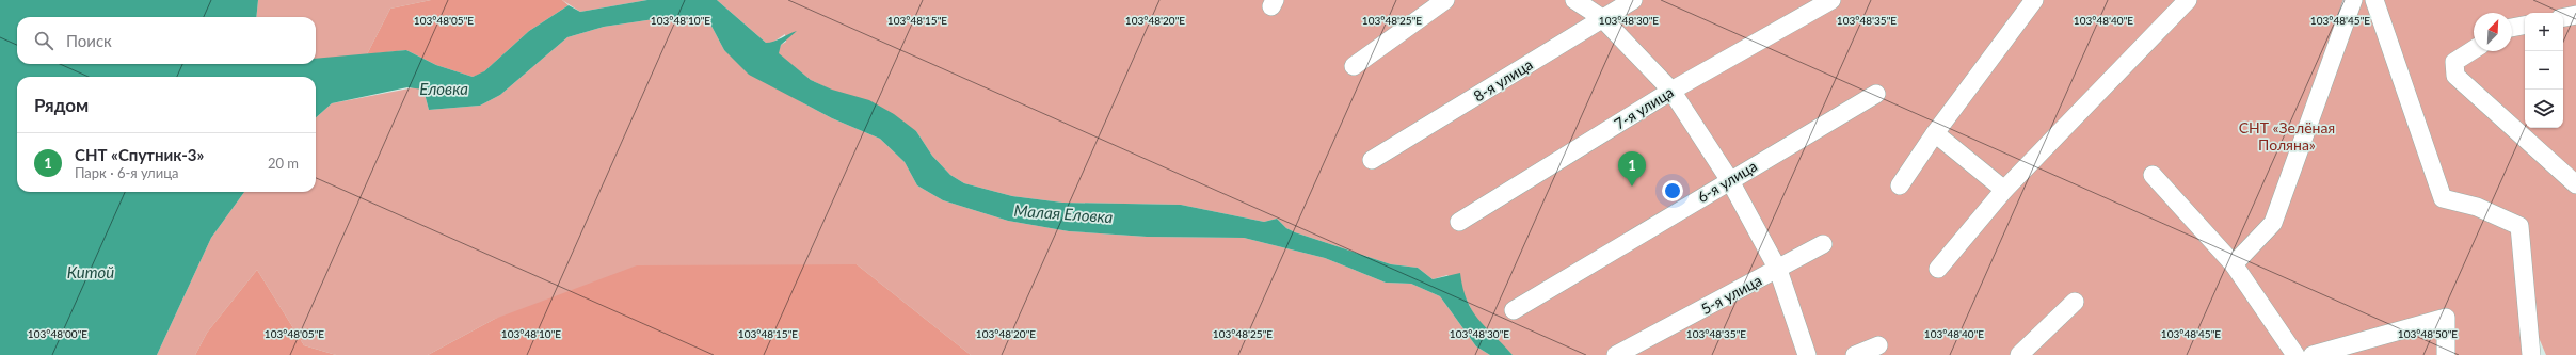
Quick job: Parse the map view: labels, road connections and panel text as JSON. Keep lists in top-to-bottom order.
{
  "streets": {
    "street": [
      "8-я улица",
      "7-я улица",
      "6-я улица",
      "5-я улица"
    ]
  },
  "water": ["Еловка", "Малая Еловка", "Китой"],
  "parks": ["СНТ «Зелёная Поляна»"],
  "north": "top right",
  "page": {
    "map_buttons": ["+", "−"],
    "search": "Поиск",
    "heading": "Рядом",
    "list": [
      {
        "mark": "1",
        "name": "СНТ «Спутник-3»",
        "note": "Парк · 6-я улица",
        "value": "20 m"
      }
    ],
    "pins": "1"
  },
  "coordinates": [
    "103°48'05\"E",
    "103°48'10\"E",
    "103°48'15\"E",
    "103°48'20\"E",
    "103°48'25\"E",
    "103°48'30\"E",
    "103°48'35\"E",
    "103°48'40\"E",
    "103°48'45\"E",
    "103°48'00\"E",
    "103°48'50\"E"
  ]
}
